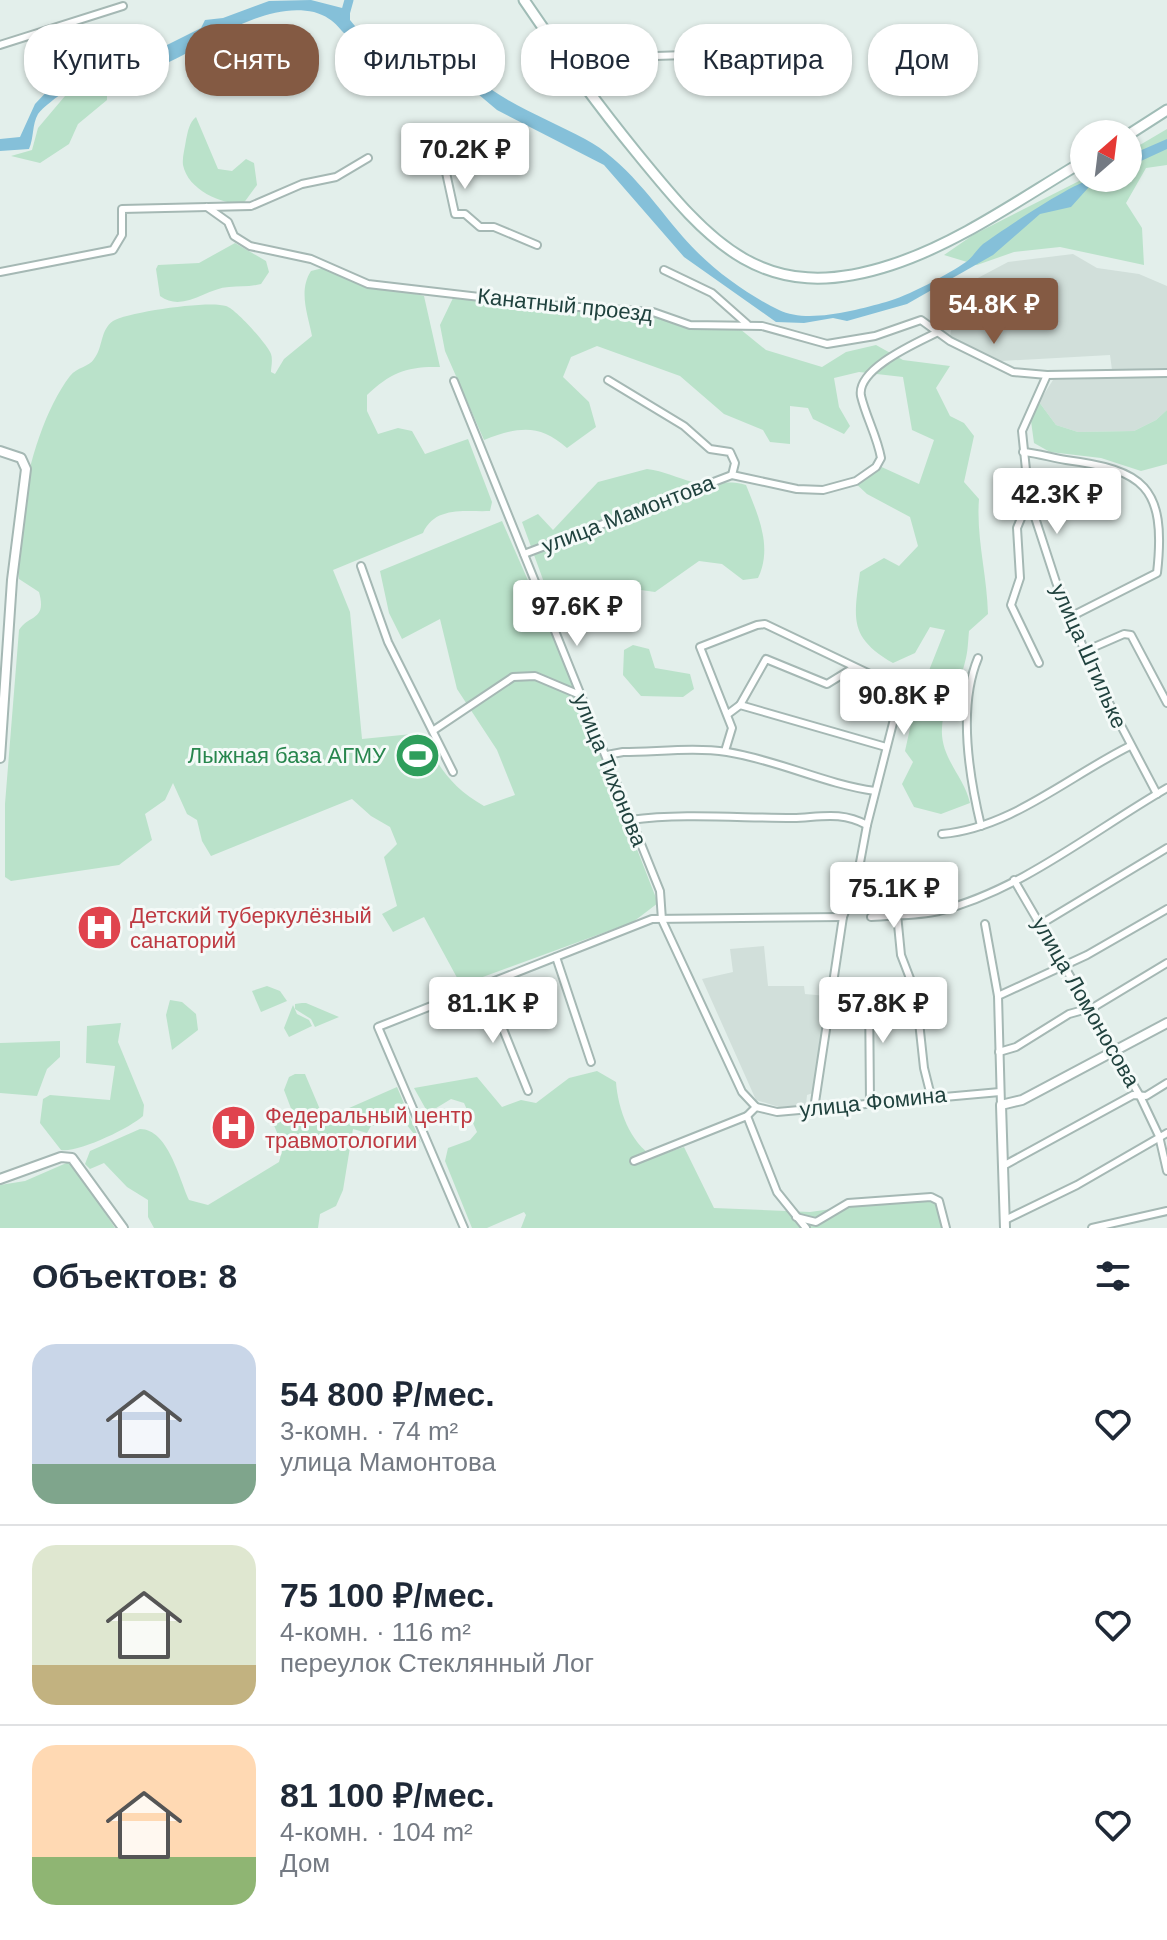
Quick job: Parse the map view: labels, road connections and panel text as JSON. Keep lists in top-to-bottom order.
{
  "streets": {
    "street": [
      "Канатный проезд",
      "улица Мамонтова",
      "улица Штильке",
      "улица Тихонова",
      "улица Ломоносова",
      "улица Фомина"
    ]
  },
  "crossings": [
    ["Канатный проезд", "улица Мамонтова"],
    ["улица Мамонтова", "улица Тихонова"],
    ["улица Тихонова", "улица Фомина"]
  ],
  "places": {
    "sports": ["Лыжная база АГМУ"],
    "hospital": ["Детский туберкулёзный санаторий", "Федеральный центр травмотологии"]
  },
  "north": "top right",
  "page": {
    "chip": [
      "Купить",
      "Снять",
      "Фильтры",
      "Новое",
      "Квартира",
      "Дом"
    ],
    "price": [
      "70.2K ₽",
      "54.8K ₽",
      "42.3K ₽",
      "97.6K ₽",
      "90.8K ₽",
      "75.1K ₽",
      "81.1K ₽",
      "57.8K ₽"
    ],
    "heading": "Объектов: 8",
    "list": [
      {
        "name": "54 800 ₽/мес.",
        "note": "3-комн. · 74 m² · улица Мамонтова"
      },
      {
        "name": "75 100 ₽/мес.",
        "note": "4-комн. · 116 m² · переулок Стеклянный Лог"
      },
      {
        "name": "81 100 ₽/мес.",
        "note": "4-комн. · 104 m² · Дом"
      }
    ]
  }
}
